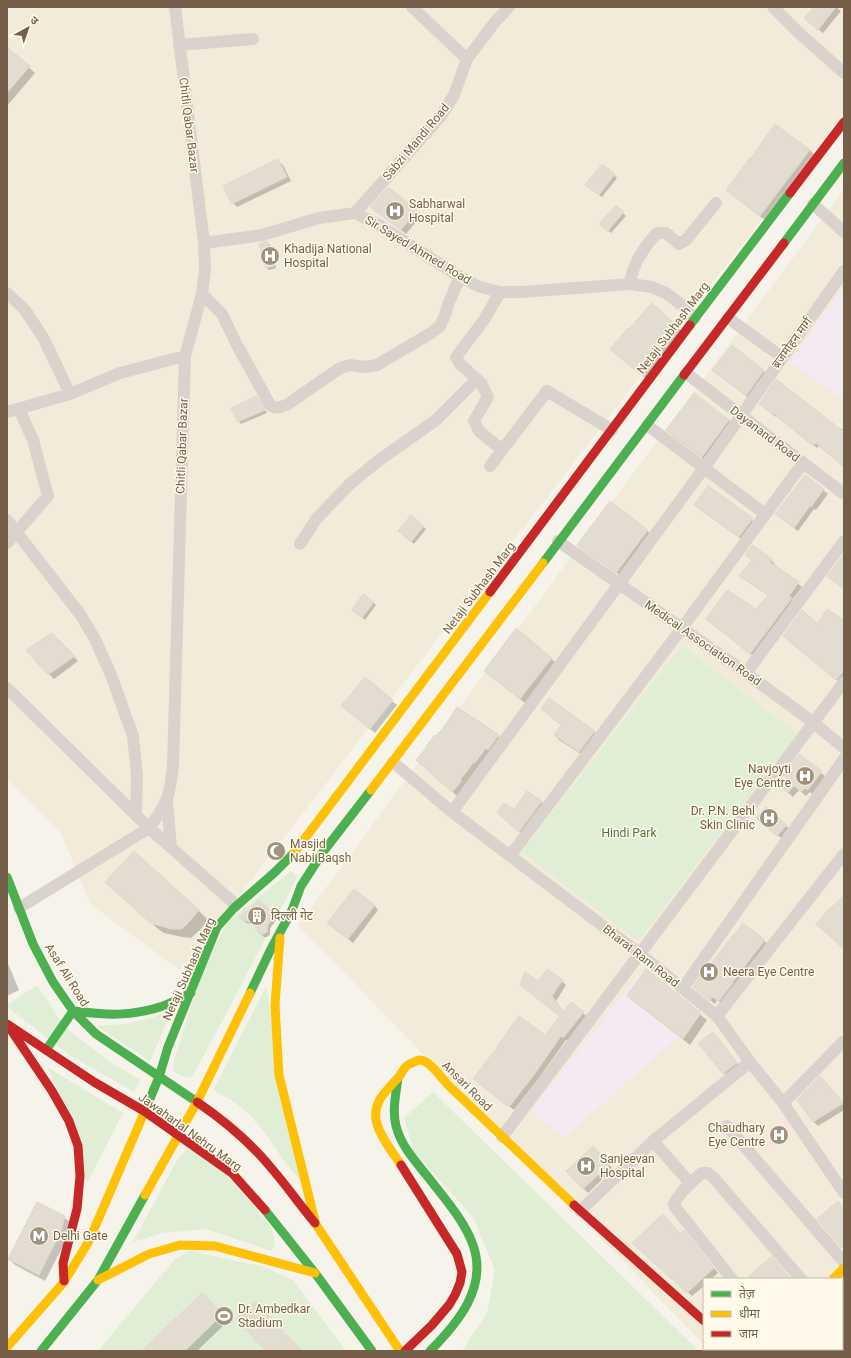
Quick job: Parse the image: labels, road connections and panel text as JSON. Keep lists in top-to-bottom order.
{
  "streets": {
    "main road": [
      "Netaji Subhash Marg",
      "Asaf Ali Road",
      "Ansari Road",
      "Jawaharlal Nehru Marg"
    ],
    "street": [
      "Chitli Qabar Bazar",
      "Sabzi Mandi Road",
      "Sir Sayed Ahmed Road",
      "ब्रजमोहन मार्ग",
      "Dayanand Road",
      "Medical Association Road",
      "Bharat Ram Road"
    ]
  },
  "crossings": [
    ["Chitli Qabar Bazar", "Sir Sayed Ahmed Road"],
    ["Chitli Qabar Bazar", "Asaf Ali Road"],
    ["Sabzi Mandi Road", "Sir Sayed Ahmed Road"],
    ["Sir Sayed Ahmed Road", "Netaji Subhash Marg"],
    ["Netaji Subhash Marg", "Asaf Ali Road"],
    ["Netaji Subhash Marg", "Jawaharlal Nehru Marg"],
    ["ब्रजमोहन मार्ग", "Dayanand Road"],
    ["ब्रजमोहन मार्ग", "Medical Association Road"],
    ["ब्रजमोहन मार्ग", "Bharat Ram Road"],
    ["Asaf Ali Road", "Jawaharlal Nehru Marg"]
  ],
  "parks": ["Hindi Park"],
  "places": {
    "hospital": [
      "Sabharwal Hospital",
      "Khadija National Hospital",
      "Navjoyti Eye Centre",
      "Dr. P.N. Behl Skin Clinic",
      "Neera Eye Centre",
      "Chaudhary Eye Centre",
      "Sanjeevan Hospital"
    ],
    "mosque": ["Masjid Nabi Baqsh"],
    "building": ["दिल्ली गेट"],
    "metro station": ["Delhi Gate"],
    "sports": ["Dr. Ambedkar Stadium"]
  },
  "legend": ["तेज़", "धीमा", "जाम"],
  "north": "top right"
}
